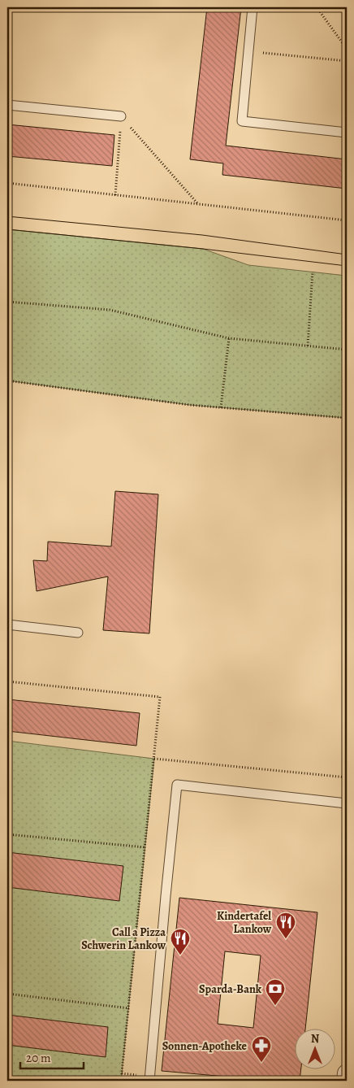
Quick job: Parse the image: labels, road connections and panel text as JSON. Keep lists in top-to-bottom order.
{
  "places": {
    "restaurant": ["Kindertafel Lankow", "Call a Pizza Schwerin Lankow"],
    "bank": ["Sparda-Bank"],
    "pharmacy": ["Sonnen-Apotheke"]
  },
  "scale_bar": "20 m",
  "north": "top"
}
